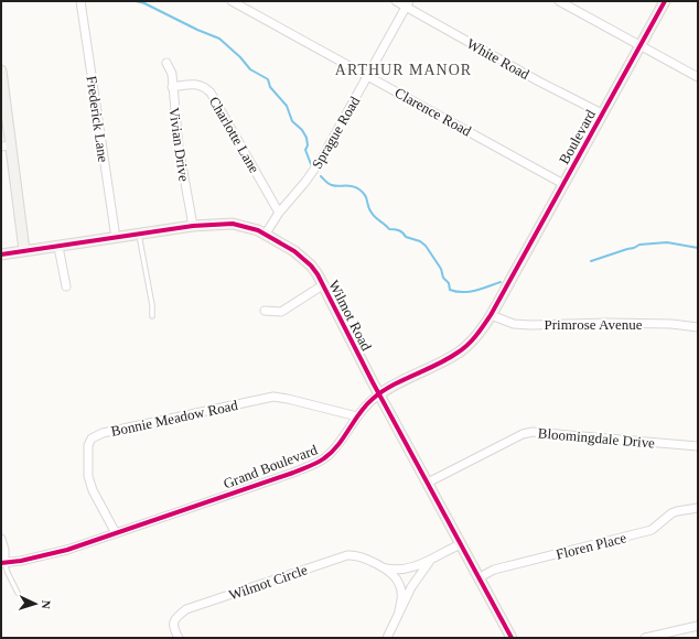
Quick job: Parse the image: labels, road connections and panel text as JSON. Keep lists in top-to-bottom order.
{
  "streets": {
    "street": [
      "White Road",
      "Clarence Road",
      "Frederick Lane",
      "Sprague Road",
      "Charlotte Lane",
      "Boulevard",
      "Vivian Drive",
      "Wilmot Road",
      "Primrose Avenue",
      "Bonnie Meadow Road",
      "Bloomingdale Drive",
      "Grand Boulevard",
      "Floren Place",
      "Wilmot Circle"
    ]
  },
  "crossings": [
    ["White Road", "Sprague Road"],
    ["White Road", "Boulevard"],
    ["Clarence Road", "Sprague Road"],
    ["Clarence Road", "Boulevard"],
    ["Frederick Lane", "Wilmot Road"],
    ["Sprague Road", "Charlotte Lane"],
    ["Sprague Road", "Wilmot Road"],
    ["Charlotte Lane", "Vivian Drive"],
    ["Boulevard", "Grand Boulevard"],
    ["Vivian Drive", "Wilmot Road"],
    ["Wilmot Road", "Bloomingdale Drive"],
    ["Wilmot Road", "Grand Boulevard"],
    ["Wilmot Road", "Floren Place"],
    ["Wilmot Road", "Wilmot Circle"],
    ["Primrose Avenue", "Grand Boulevard"],
    ["Bonnie Meadow Road", "Grand Boulevard"]
  ],
  "districts": ["ARTHUR MANOR"],
  "north": "right"
}
